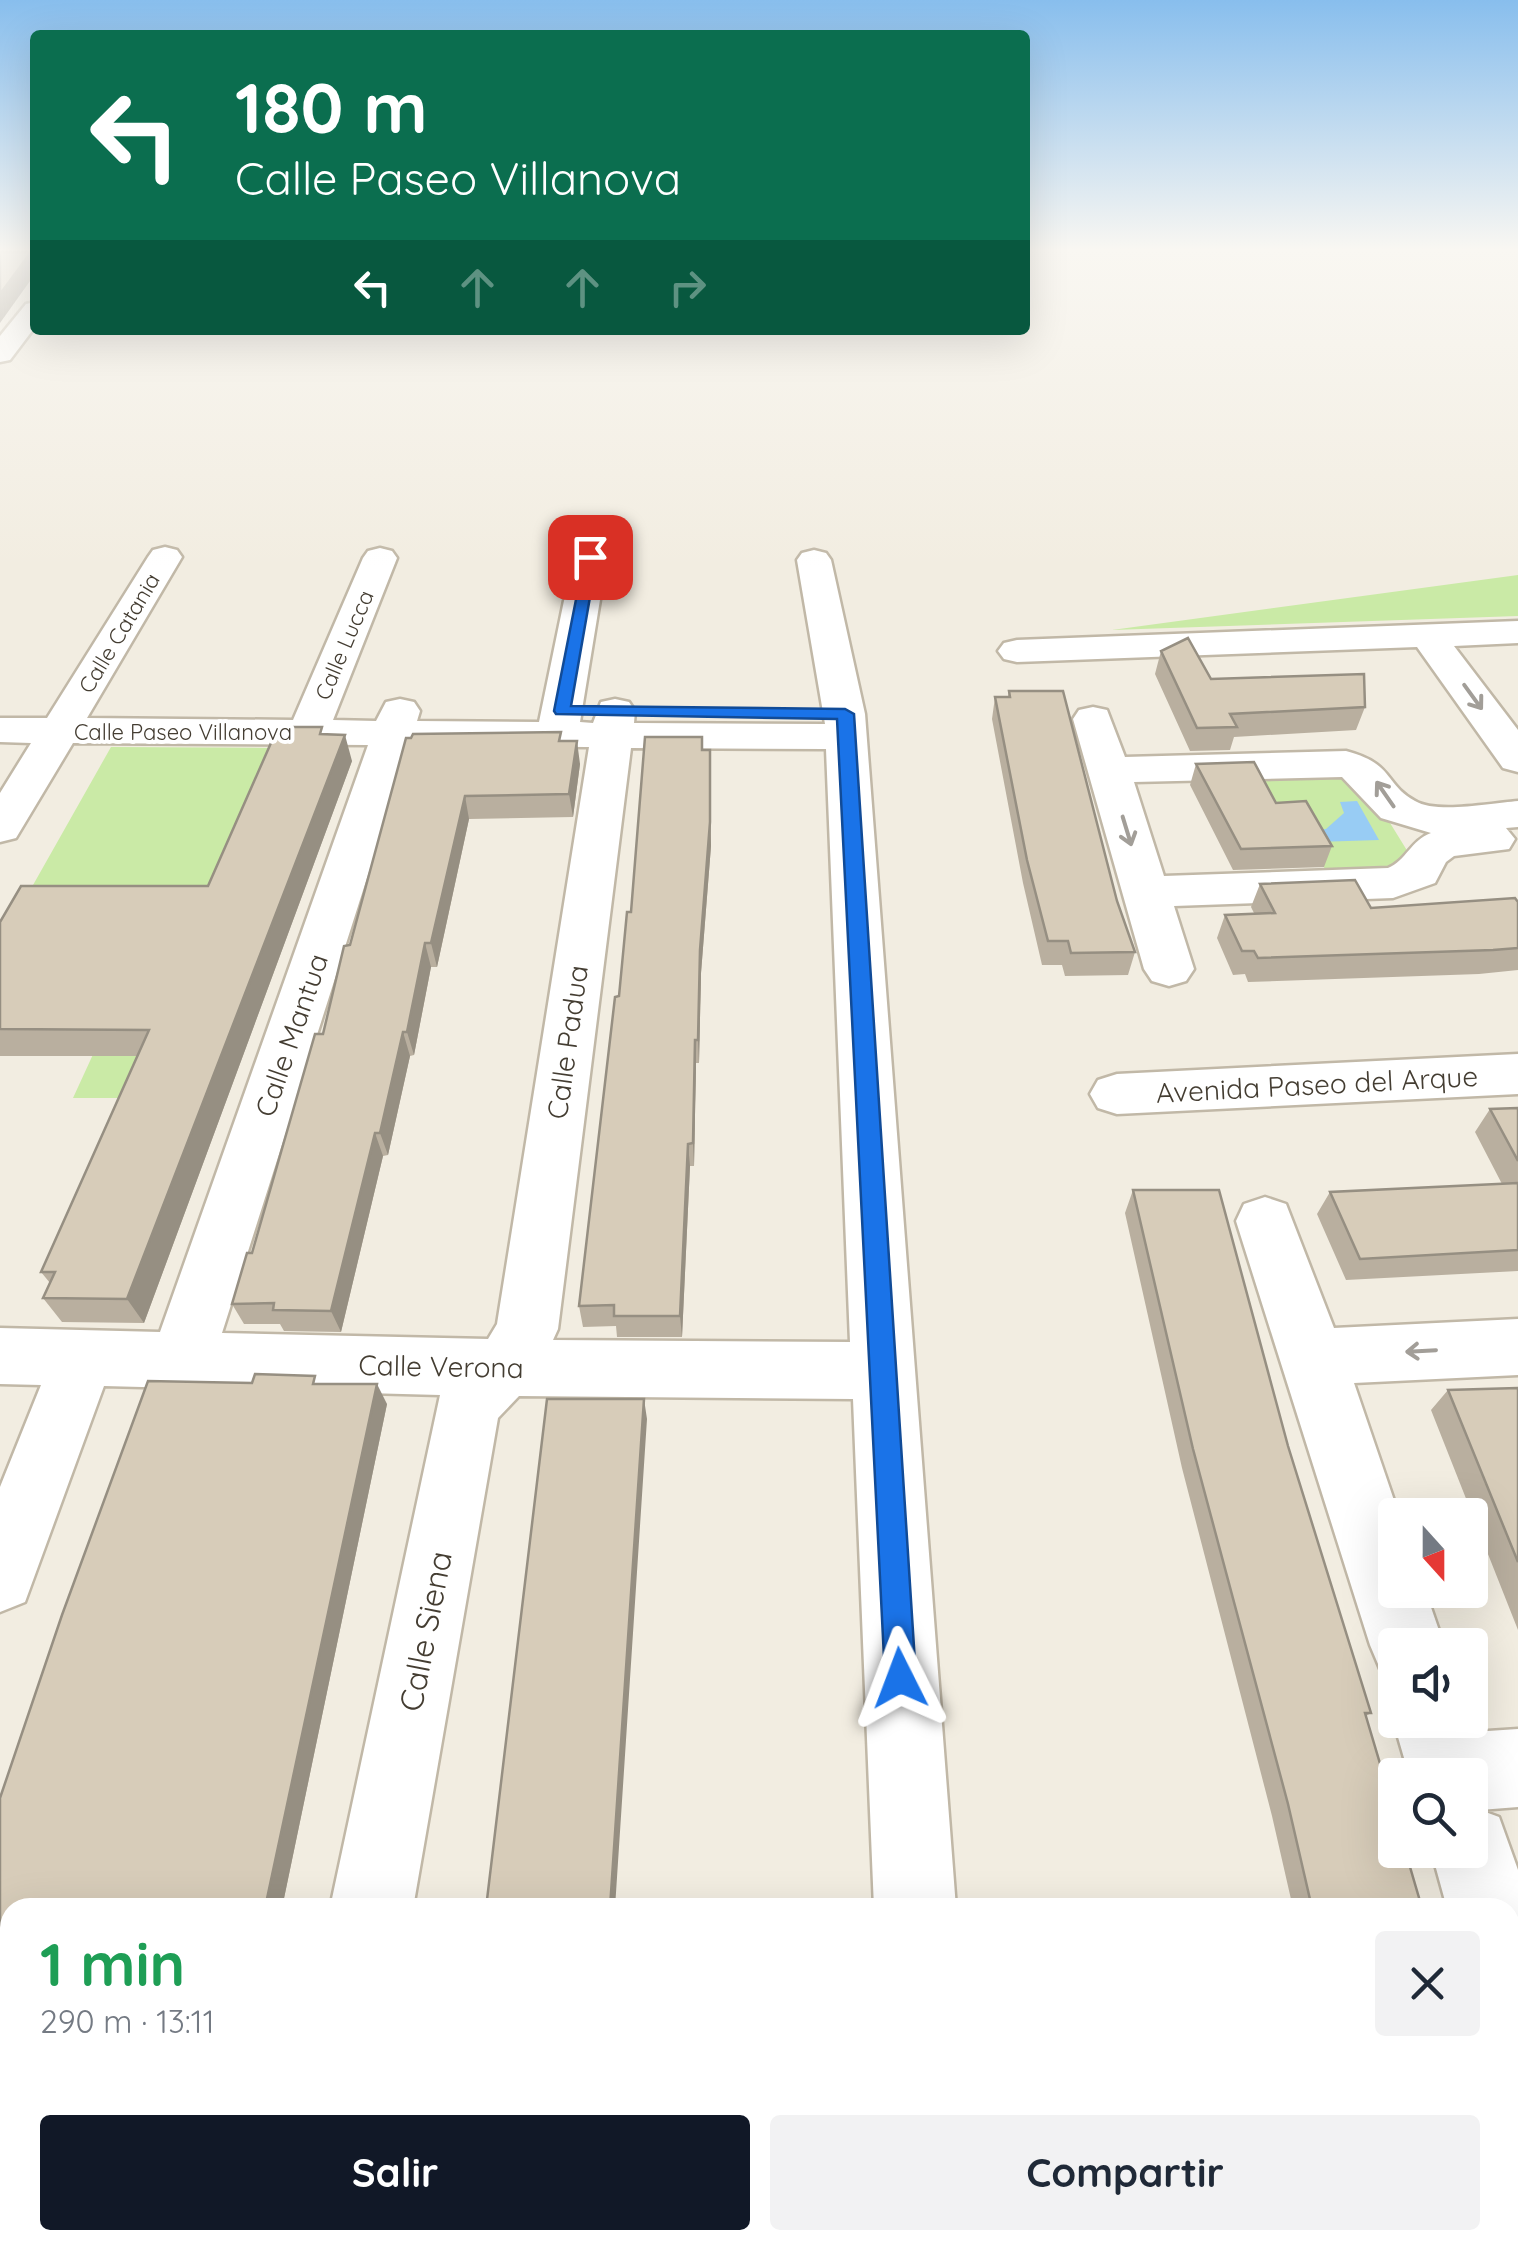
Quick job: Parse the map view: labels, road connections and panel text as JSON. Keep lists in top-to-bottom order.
{
  "streets": {
    "street": [
      "Calle Catania",
      "Calle Lucca",
      "Calle Paseo Villanova",
      "Calle Mantua",
      "Calle Padua",
      "Avenida Paseo del Arque",
      "Calle Verona",
      "Calle Siena"
    ]
  },
  "crossings": [
    ["Calle Catania", "Calle Paseo Villanova"],
    ["Calle Lucca", "Calle Paseo Villanova"],
    ["Calle Paseo Villanova", "Calle Mantua"],
    ["Calle Paseo Villanova", "Calle Padua"],
    ["Calle Mantua", "Calle Verona"],
    ["Calle Padua", "Calle Verona"],
    ["Calle Padua", "Calle Siena"],
    ["Calle Verona", "Calle Siena"]
  ],
  "north": "bottom",
  "page": {
    "turn": ["180 m", "Calle Paseo Villanova"],
    "heading": ["1 min", "290 m · 13:11"],
    "buttons": ["Salir", "Compartir"]
  }
}
